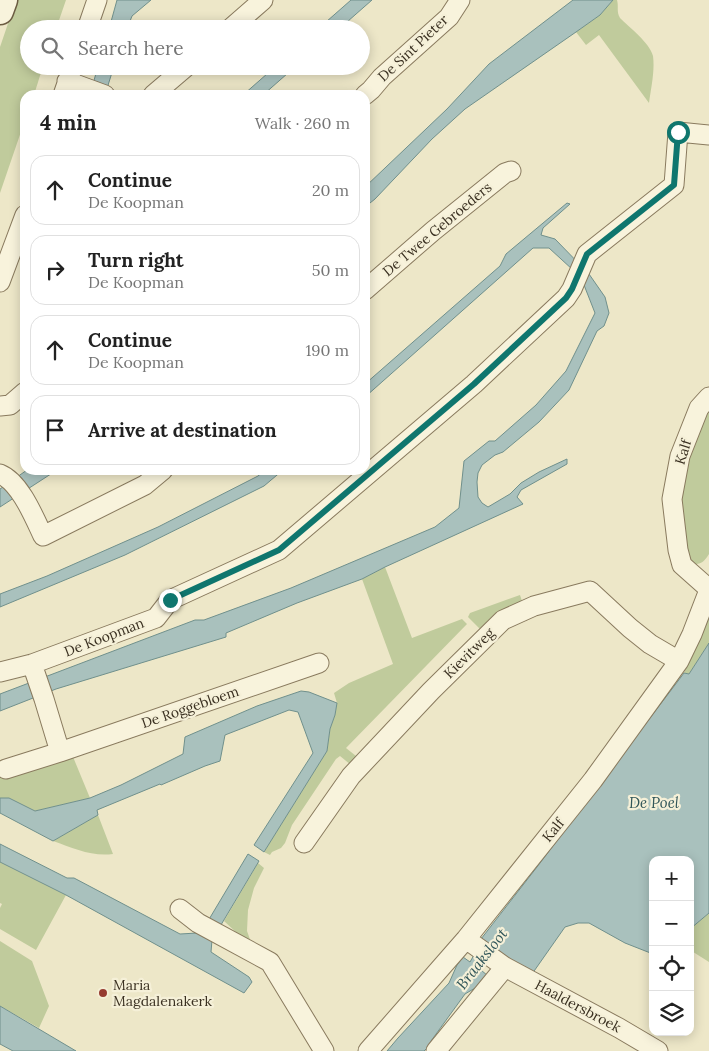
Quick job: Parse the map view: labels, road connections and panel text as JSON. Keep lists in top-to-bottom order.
{
  "streets": {
    "street": [
      "De Sint Pieter",
      "De Twee Gebroeders",
      "Kalf",
      "De Koopman",
      "Kievitweg",
      "De Roggebloem",
      "Haaldersbroek"
    ]
  },
  "crossings": [
    ["Kalf", "Kievitweg"],
    ["Kalf", "Haaldersbroek"]
  ],
  "water": ["De Poel", "Braaksloot"],
  "places": ["Maria Magdalenakerk"],
  "page": {
    "search": "Search here",
    "heading": ["4 min", "Walk · 260 m"],
    "list": [
      ["Continue", "De Koopman", "20 m"],
      ["Turn right", "De Koopman", "50 m"],
      ["Continue", "De Koopman", "190 m"],
      "Arrive at destination"
    ],
    "map_buttons": ["+", "−"]
  }
}
